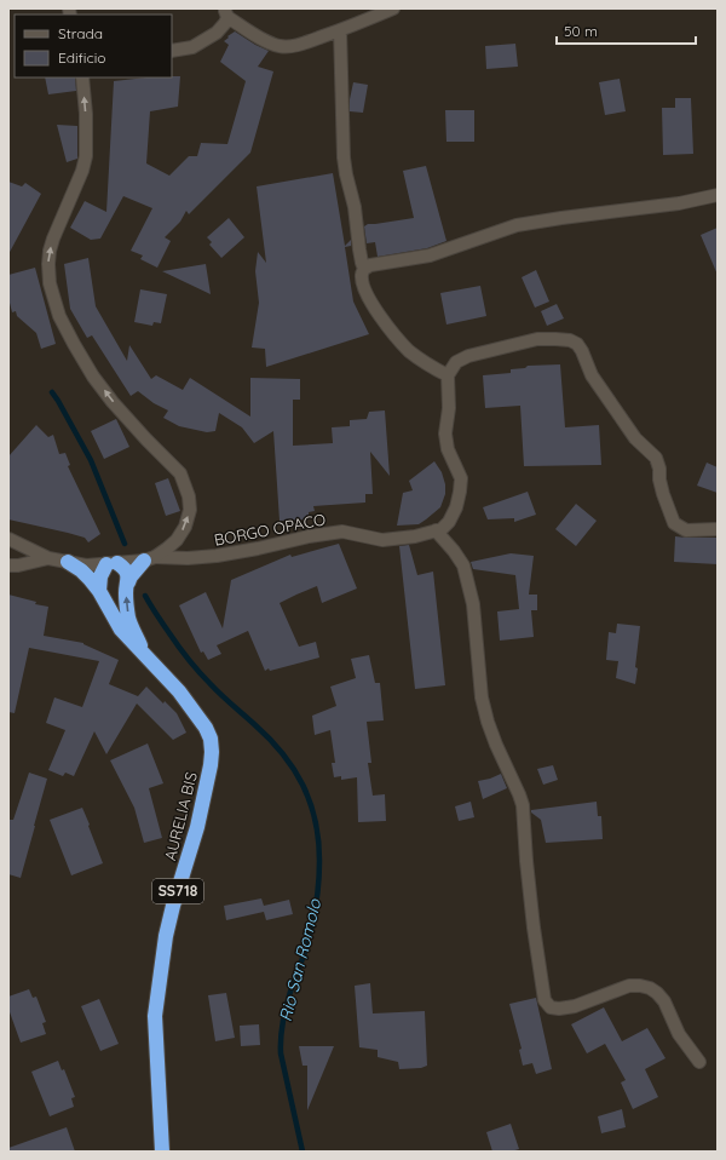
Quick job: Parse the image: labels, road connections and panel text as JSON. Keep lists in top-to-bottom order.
{
  "streets": {
    "highway": ["AURELIA BIS", "SS718"],
    "street": ["BORGO OPACO"]
  },
  "crossings": [
    ["BORGO OPACO", "SS718"],
    ["AURELIA BIS", "SS718"]
  ],
  "water": ["Rio San Romolo"],
  "legend": ["Strada", "Edificio"],
  "scale_bar": "50 m"
}
